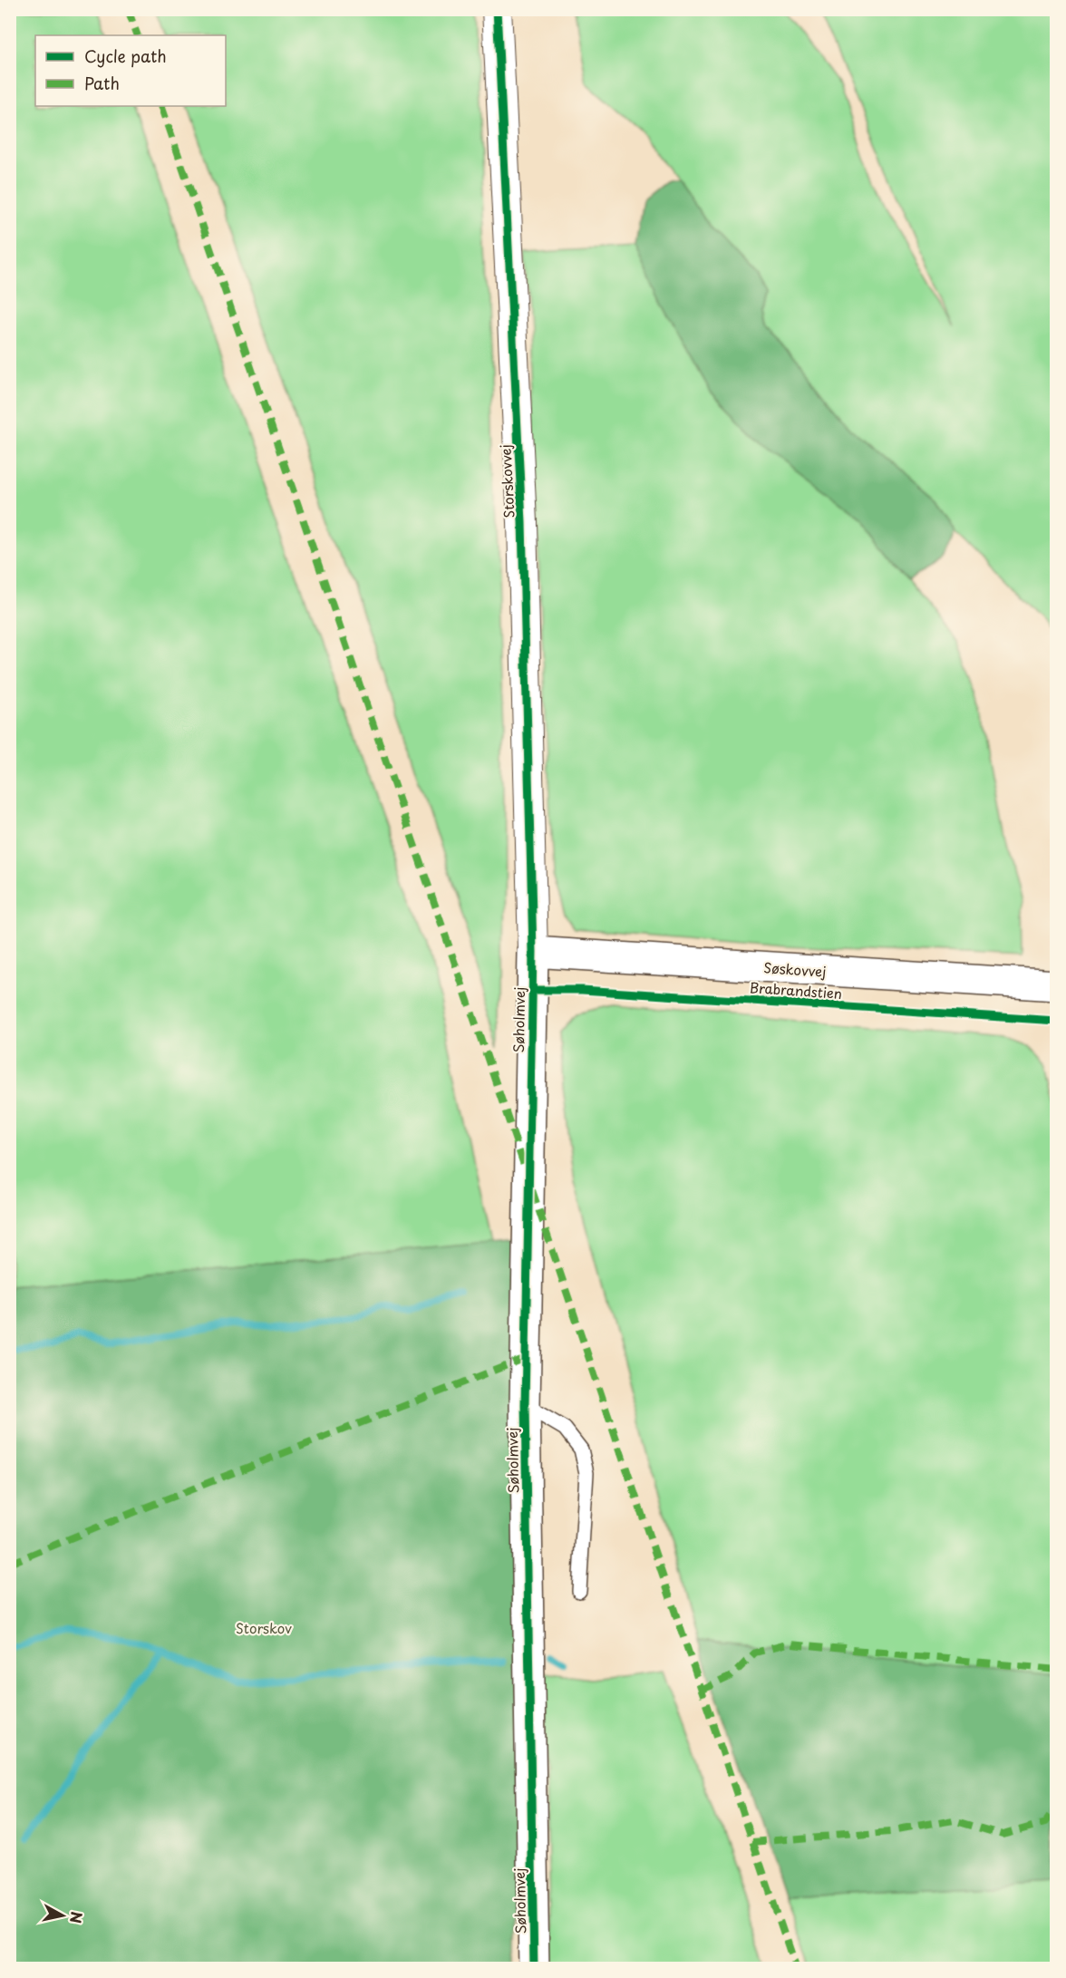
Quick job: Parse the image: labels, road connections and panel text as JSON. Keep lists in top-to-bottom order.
{
  "streets": {
    "street": ["Storskovvej", "Søskovvej", "Søholmvej"],
    "cycle path": ["Brabrandstien"]
  },
  "crossings": [
    ["Storskovvej", "Søskovvej"],
    ["Storskovvej", "Søholmvej"],
    ["Søskovvej", "Søholmvej"]
  ],
  "parks": ["Storskov"],
  "legend": ["Cycle path", "Path"],
  "north": "right"
}
